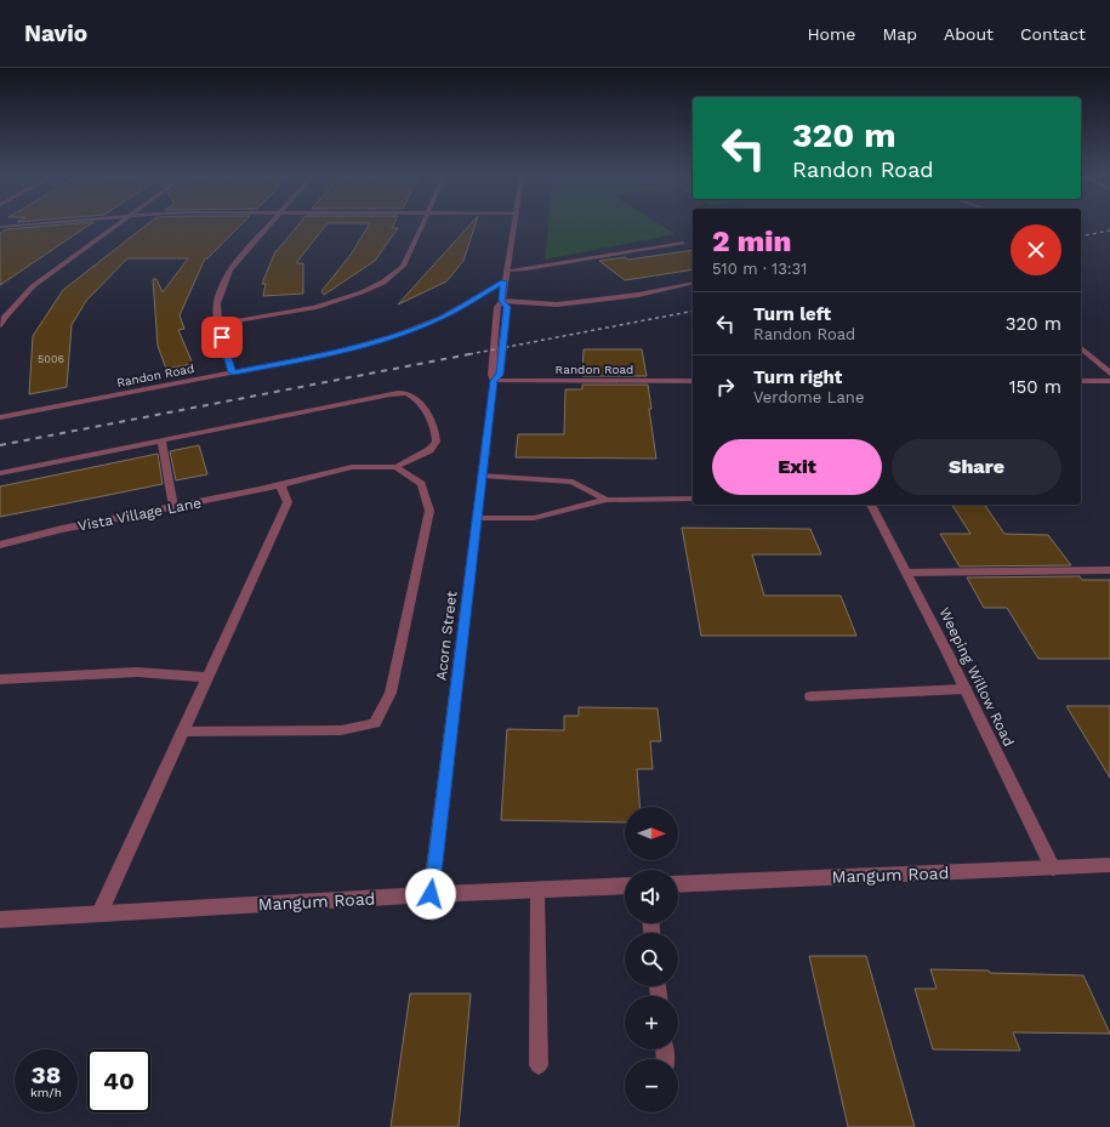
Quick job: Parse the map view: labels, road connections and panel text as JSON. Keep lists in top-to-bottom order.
{
  "streets": {
    "street": [
      "Randon Road",
      "Vista Village Lane",
      "Acorn Street",
      "Weeping Willow Road",
      "Mangum Road"
    ]
  },
  "crossings": [
    ["Randon Road", "Acorn Street"],
    ["Acorn Street", "Mangum Road"],
    ["Weeping Willow Road", "Mangum Road"]
  ],
  "house_numbers": ["5006"],
  "north": "right",
  "page": {
    "header": "Navio",
    "nav": [
      "Home",
      "Map",
      "About",
      "Contact"
    ],
    "turn": ["320 m", "Randon Road"],
    "heading": ["2 min", "510 m · 13:31"],
    "list": [
      {
        "name": "Turn left",
        "note": "Randon Road",
        "value": "320 m"
      },
      {
        "name": "Turn right",
        "note": "Verdome Lane",
        "value": "150 m"
      }
    ],
    "buttons": ["Exit", "Share"],
    "map_buttons": ["+", "−"],
    "speed": "38 km/h",
    "limit": "40"
  }
}
